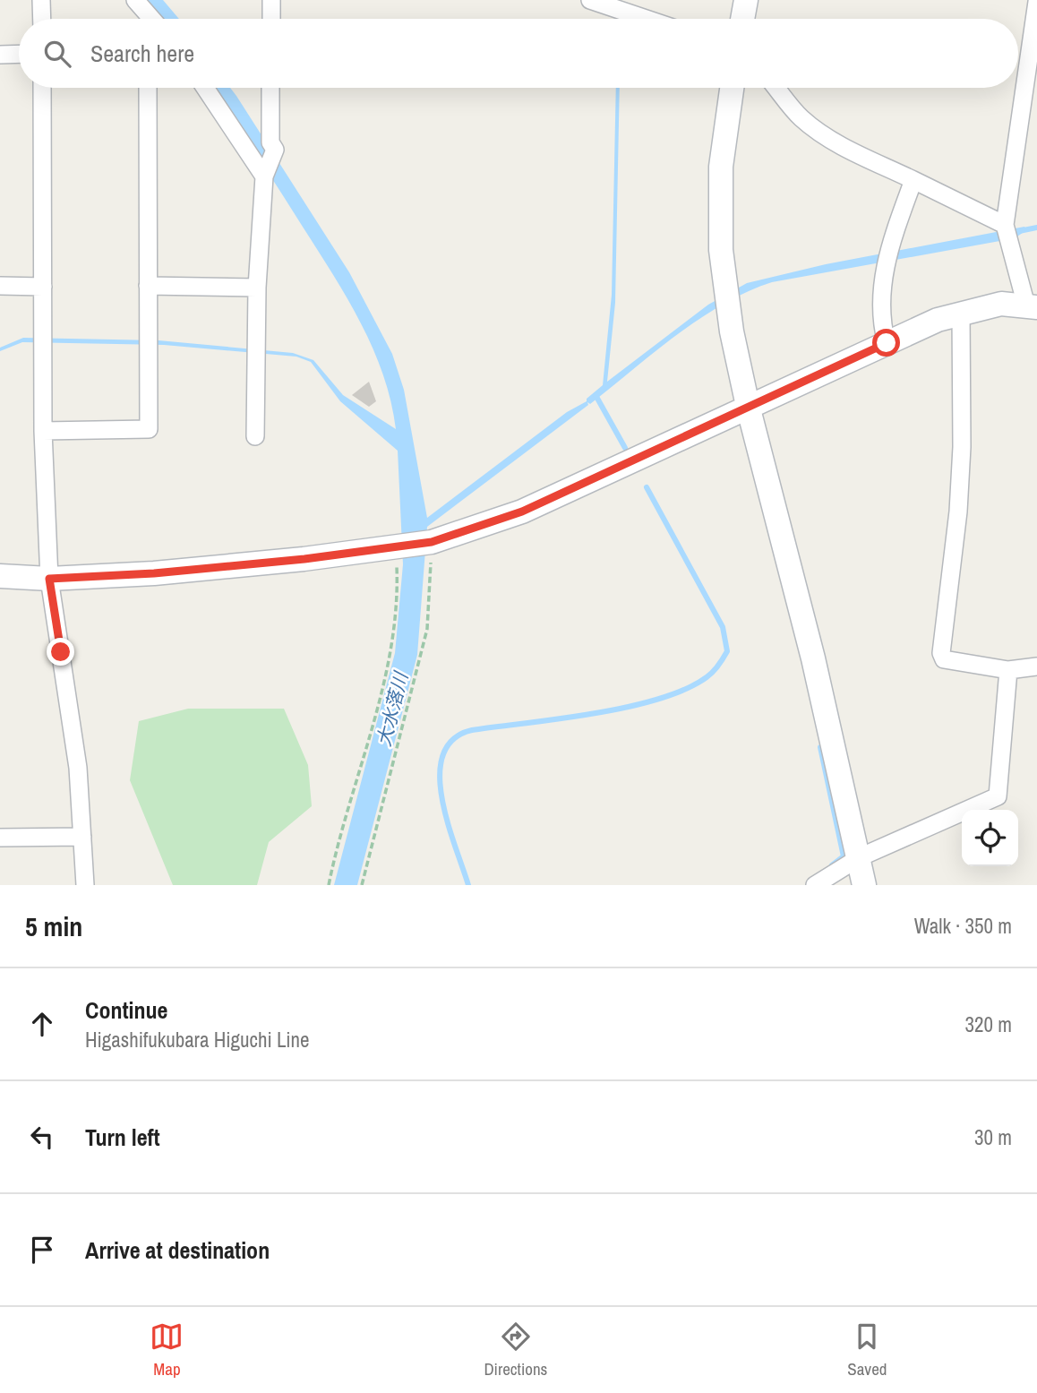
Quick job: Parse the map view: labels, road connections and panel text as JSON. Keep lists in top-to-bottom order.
{
  "water": ["大水落川"],
  "page": {
    "search": "Search here",
    "heading": ["5 min", "Walk · 350 m"],
    "list": [
      ["Continue", "Higashifukubara Higuchi Line", "320 m"],
      ["Turn left", "30 m"],
      "Arrive at destination"
    ],
    "nav": ["Map", "Directions", "Saved"]
  }
}
